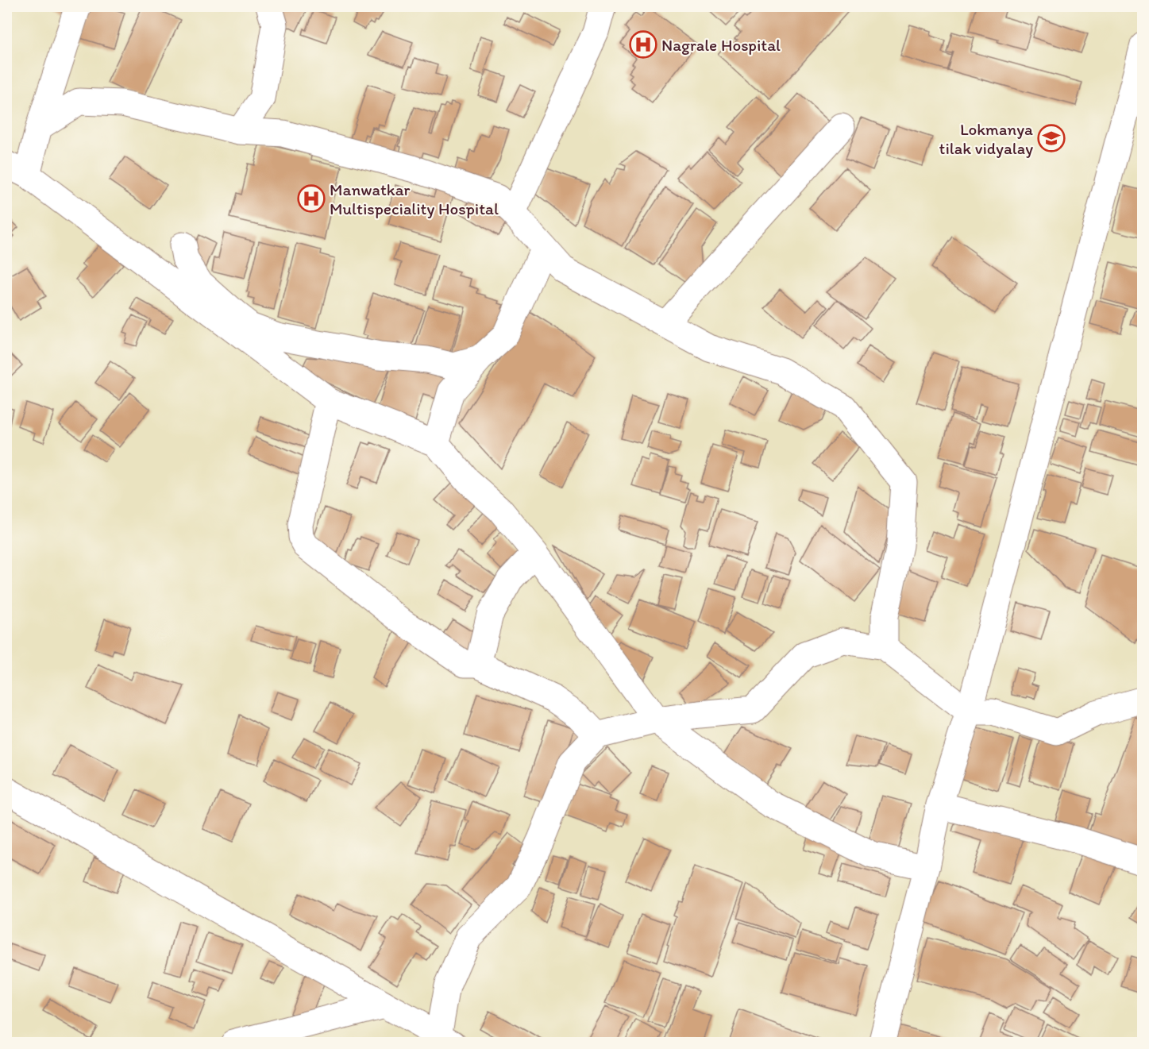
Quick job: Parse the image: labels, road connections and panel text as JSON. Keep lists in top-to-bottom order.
{
  "places": {
    "hospital": ["Nagrale Hospital", "Manwatkar Multispeciality Hospital"],
    "school or university": ["Lokmanya tilak vidyalay"]
  }
}
